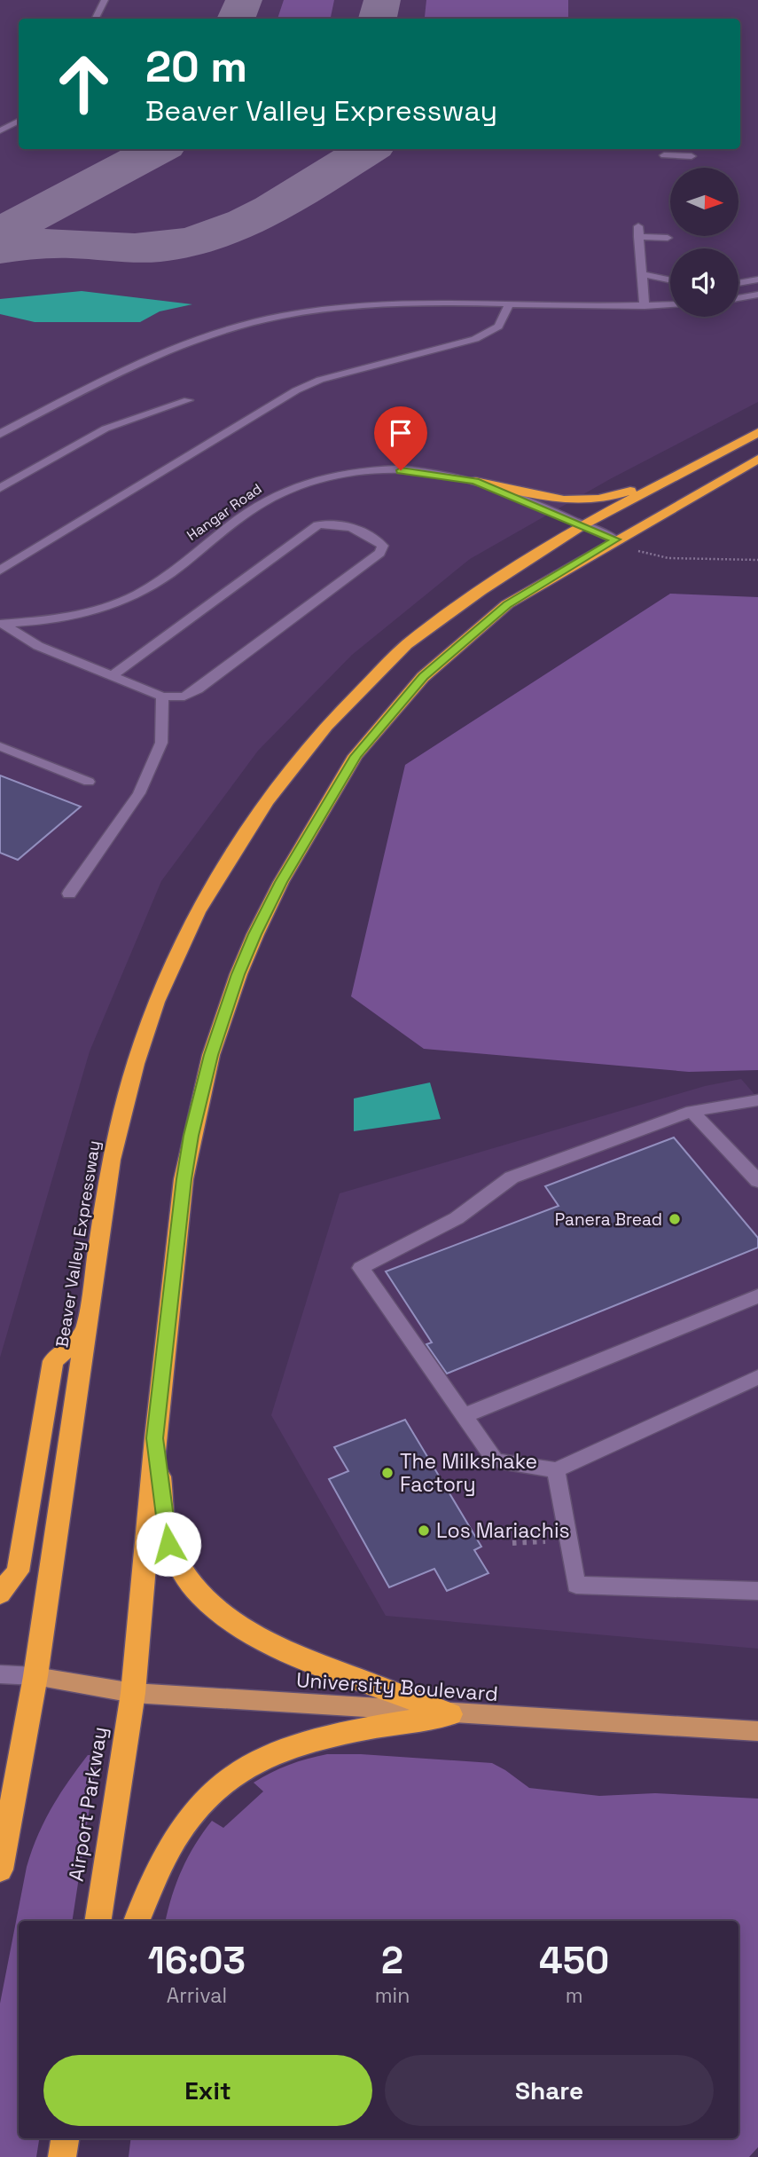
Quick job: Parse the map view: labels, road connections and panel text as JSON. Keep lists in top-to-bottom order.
{
  "streets": {
    "highway": ["Beaver Valley Expressway", "Airport Parkway"],
    "main road": ["University Boulevard"],
    "street": ["Hangar Road"]
  },
  "crossings": [
    ["Hangar Road", "Beaver Valley Expressway"],
    ["Beaver Valley Expressway", "University Boulevard"],
    ["University Boulevard", "Airport Parkway"]
  ],
  "places": ["Panera Bread", "The Milkshake Factory", "Los Mariachis"],
  "north": "right",
  "page": {
    "turn": ["20 m", "Beaver Valley Expressway"],
    "eta": [
      "16:03",
      "Arrival",
      "2",
      "min",
      "450",
      "m"
    ],
    "buttons": ["Exit", "Share"]
  }
}
